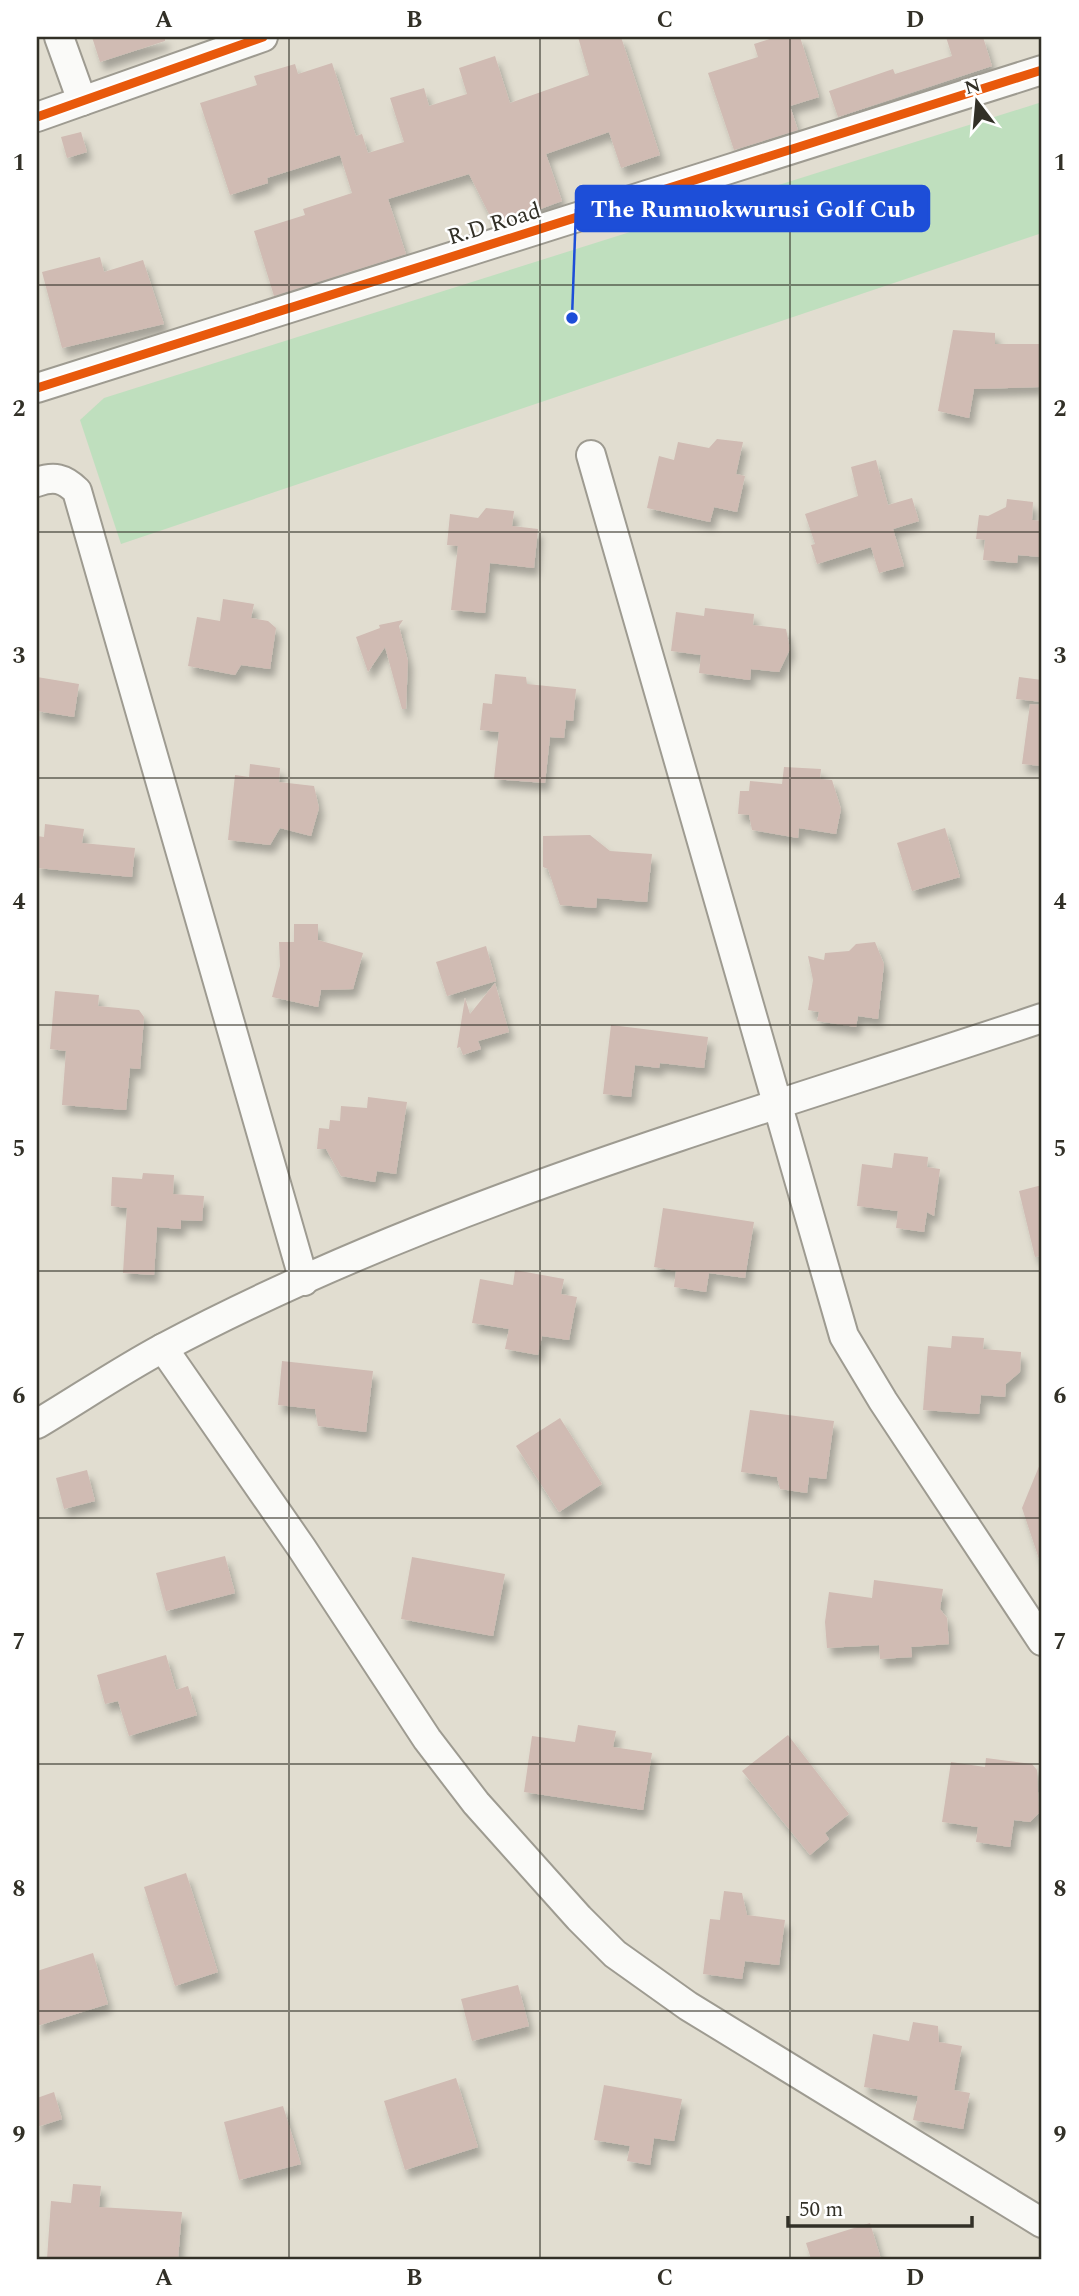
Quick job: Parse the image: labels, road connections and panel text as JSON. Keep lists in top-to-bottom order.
{
  "streets": {
    "street": ["R.D Road"]
  },
  "places": ["The Rumuokwurusi Golf Cub"],
  "scale_bar": "50 m",
  "north": "top",
  "grid": {
    "columns": [
      "A",
      "B",
      "C",
      "D"
    ],
    "rows": [
      "1",
      "2",
      "3",
      "4",
      "5",
      "6",
      "7",
      "8",
      "9"
    ]
  }
}
